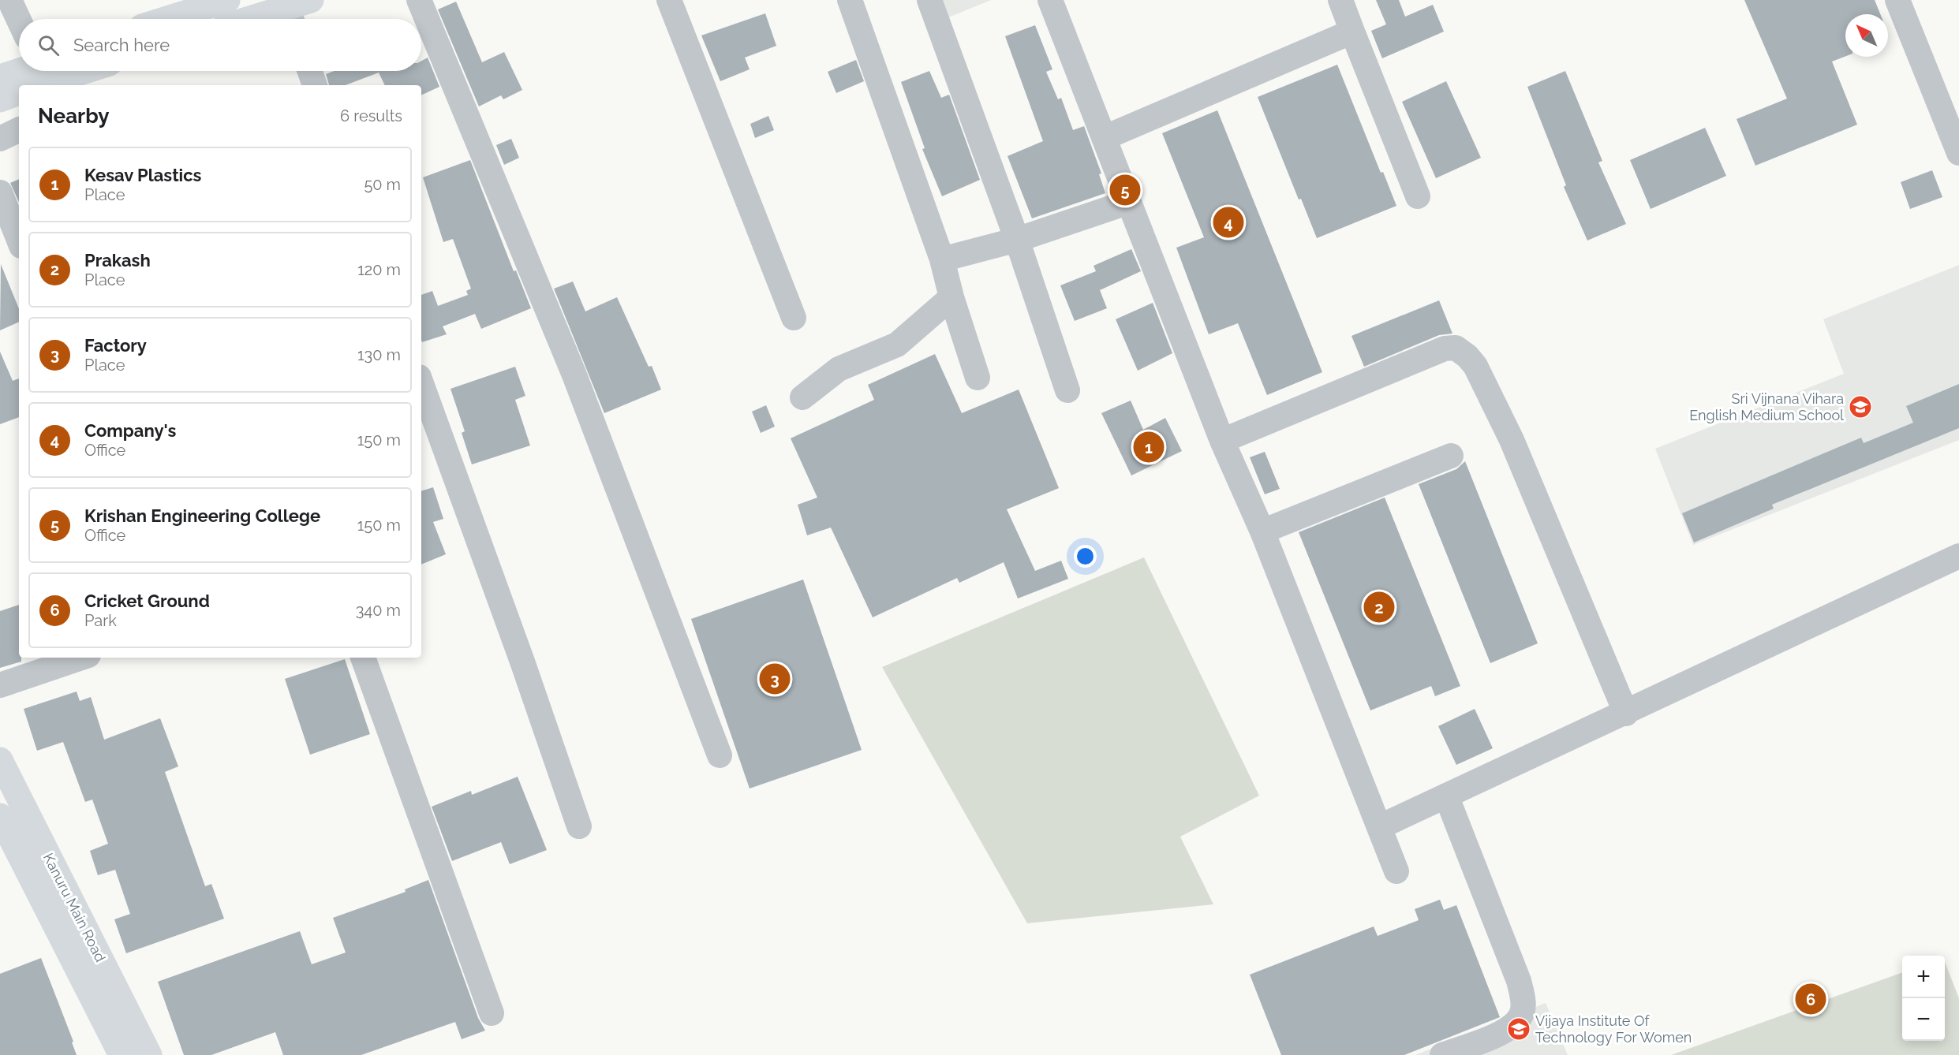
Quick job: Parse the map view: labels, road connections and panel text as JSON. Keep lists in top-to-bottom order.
{
  "streets": {
    "main road": ["Kanuru Main Road"]
  },
  "places": {
    "school or university": ["Sri Vijnana Vihara English Medium School", "Vijaya Institute Of Technology For Women"]
  },
  "north": "top left",
  "page": {
    "search": "Search here",
    "heading": ["Nearby", "6 results"],
    "list": [
      {
        "mark": "1",
        "name": "Kesav Plastics",
        "note": "Place",
        "value": "50 m"
      },
      {
        "mark": "2",
        "name": "Prakash",
        "note": "Place",
        "value": "120 m"
      },
      {
        "mark": "3",
        "name": "Factory",
        "note": "Place",
        "value": "130 m"
      },
      {
        "mark": "4",
        "name": "Company's",
        "note": "Office",
        "value": "150 m"
      },
      {
        "mark": "5",
        "name": "Krishan Engineering College",
        "note": "Office",
        "value": "150 m"
      },
      {
        "mark": "6",
        "name": "Cricket Ground",
        "note": "Park",
        "value": "340 m"
      }
    ],
    "pins": [
      "5",
      "4",
      "1",
      "2",
      "3",
      "6"
    ],
    "map_buttons": ["+", "−"]
  }
}
